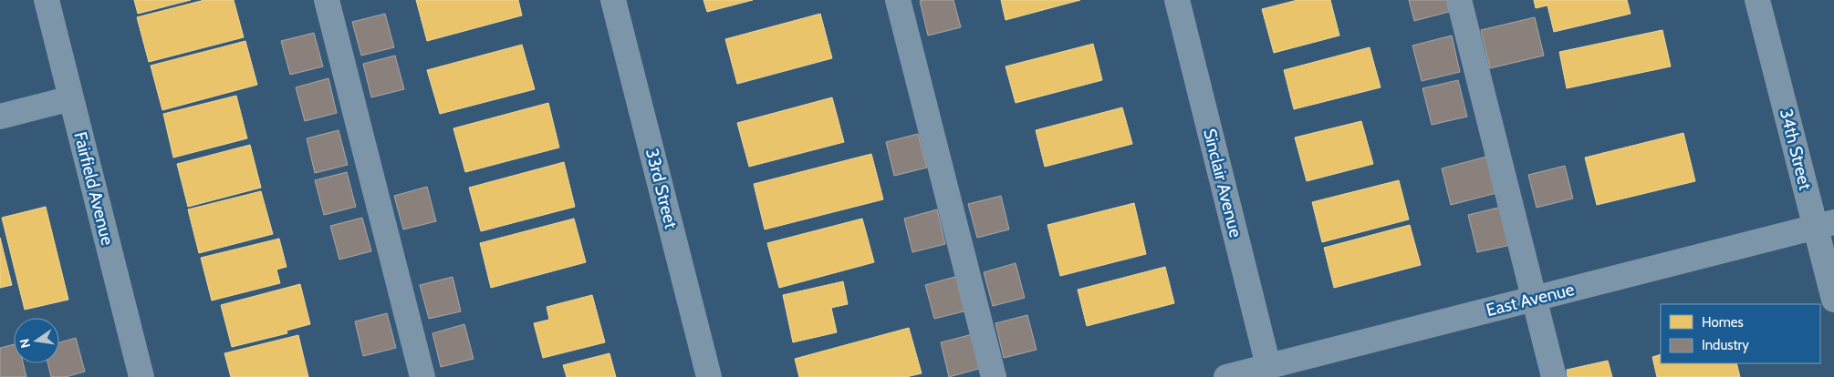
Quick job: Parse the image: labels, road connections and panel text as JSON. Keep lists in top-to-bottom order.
{
  "streets": {
    "street": [
      "34th Street",
      "Sinclair Avenue",
      "Fairfield Avenue",
      "33rd Street",
      "East Avenue"
    ]
  },
  "crossings": [
    ["34th Street", "East Avenue"],
    ["Sinclair Avenue", "East Avenue"]
  ],
  "legend": ["Homes", "Industry"],
  "north": "left"
}
